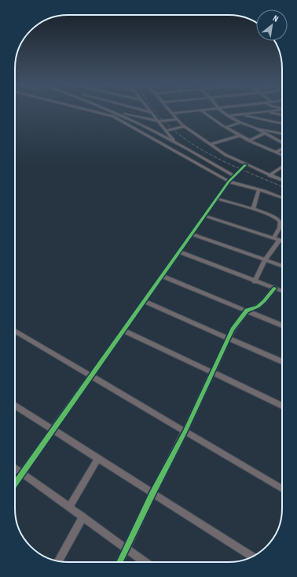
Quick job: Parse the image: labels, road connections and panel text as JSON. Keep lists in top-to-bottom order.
{
  "north": "top right"
}
